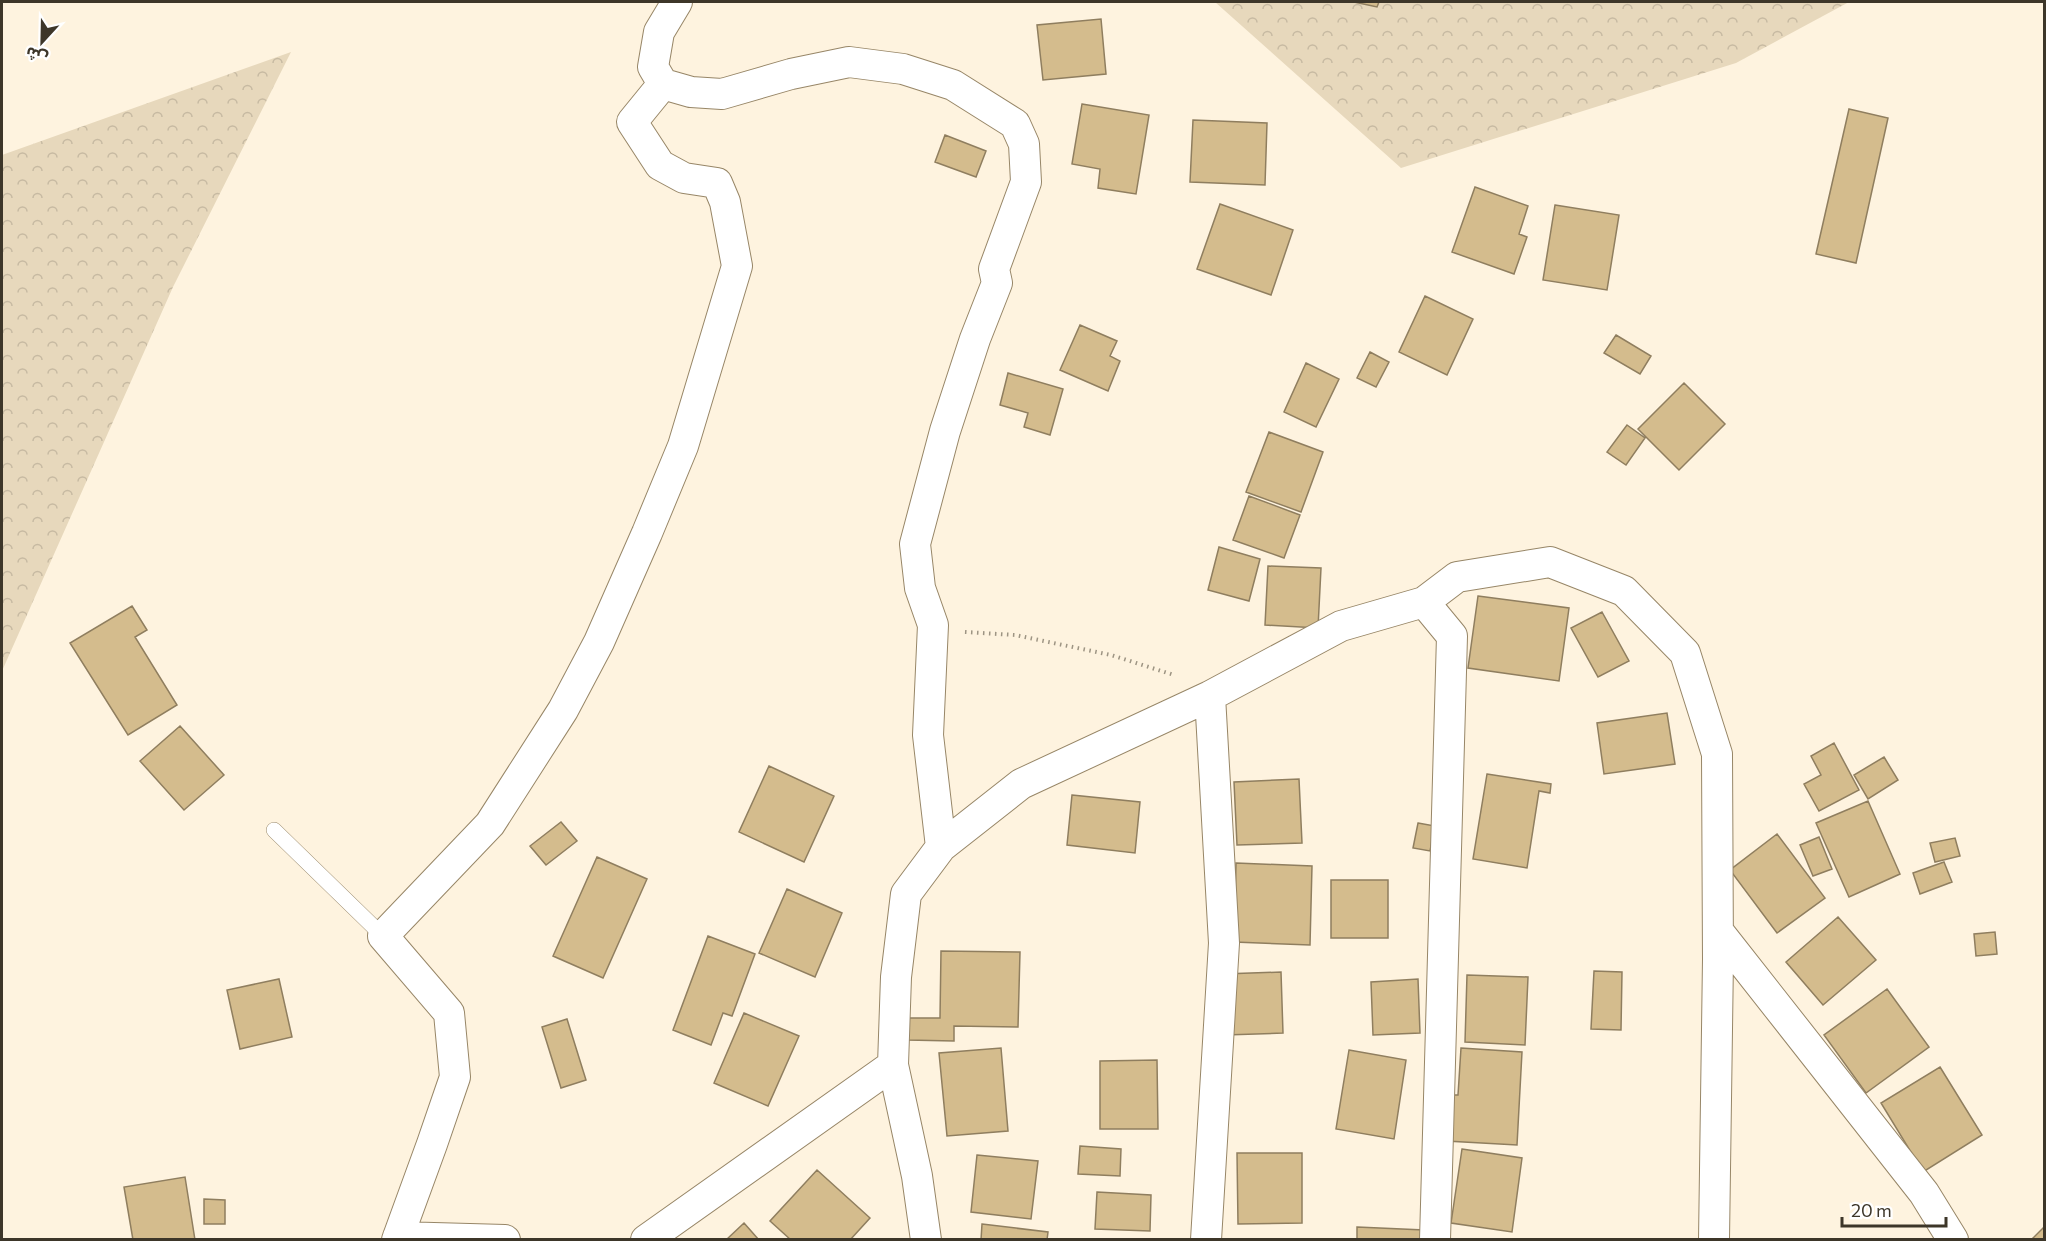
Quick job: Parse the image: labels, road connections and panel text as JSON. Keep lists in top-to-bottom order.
{
  "scale_bar": "20 m",
  "north": "bottom"
}
